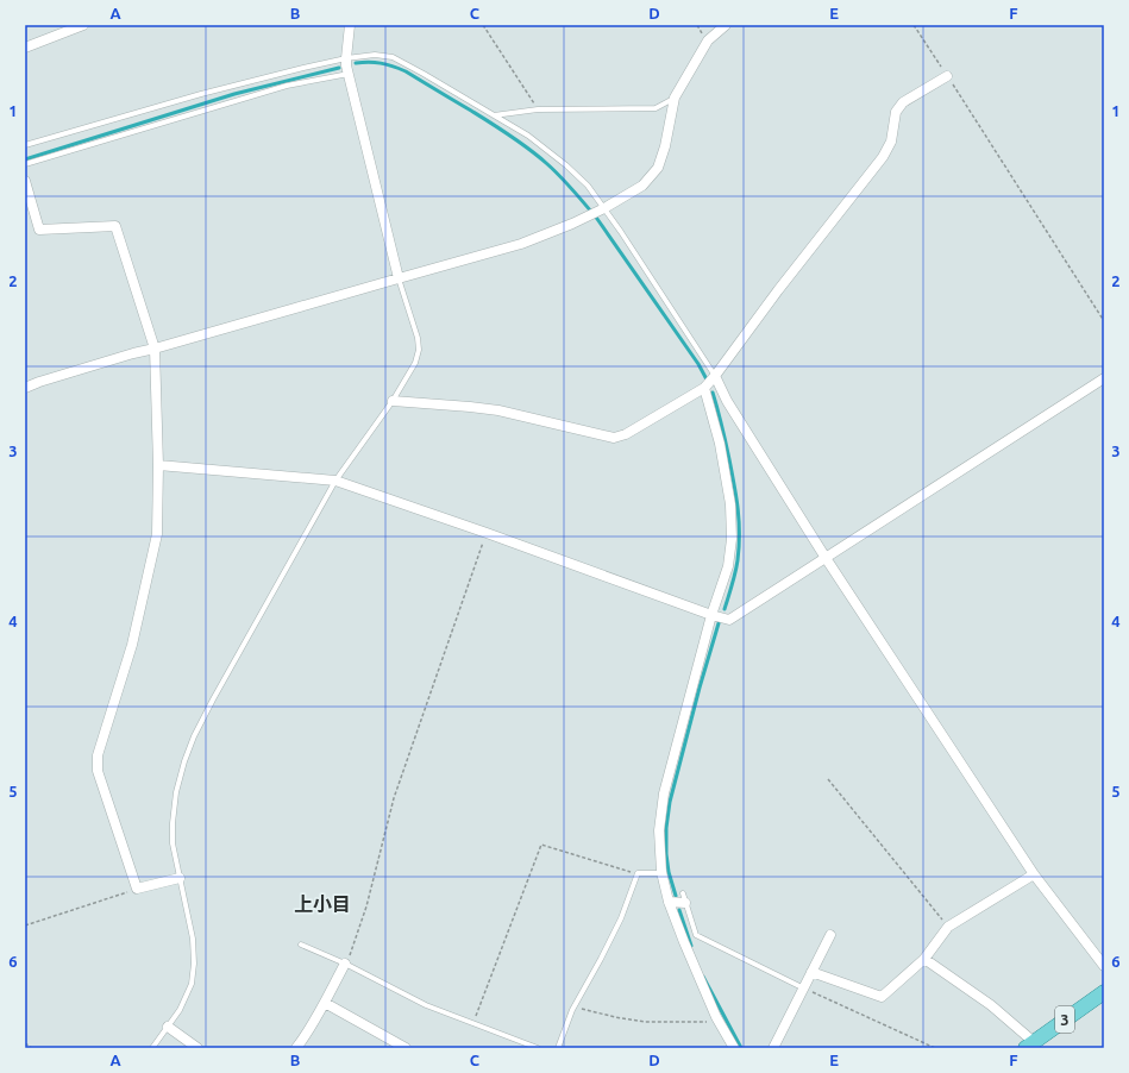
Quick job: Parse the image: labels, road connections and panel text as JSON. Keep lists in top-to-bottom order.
{
  "streets": {
    "main road": ["3"]
  },
  "districts": ["上小目"],
  "grid": {
    "columns": [
      "A",
      "B",
      "C",
      "D",
      "E",
      "F"
    ],
    "rows": [
      "1",
      "2",
      "3",
      "4",
      "5",
      "6"
    ]
  }
}
